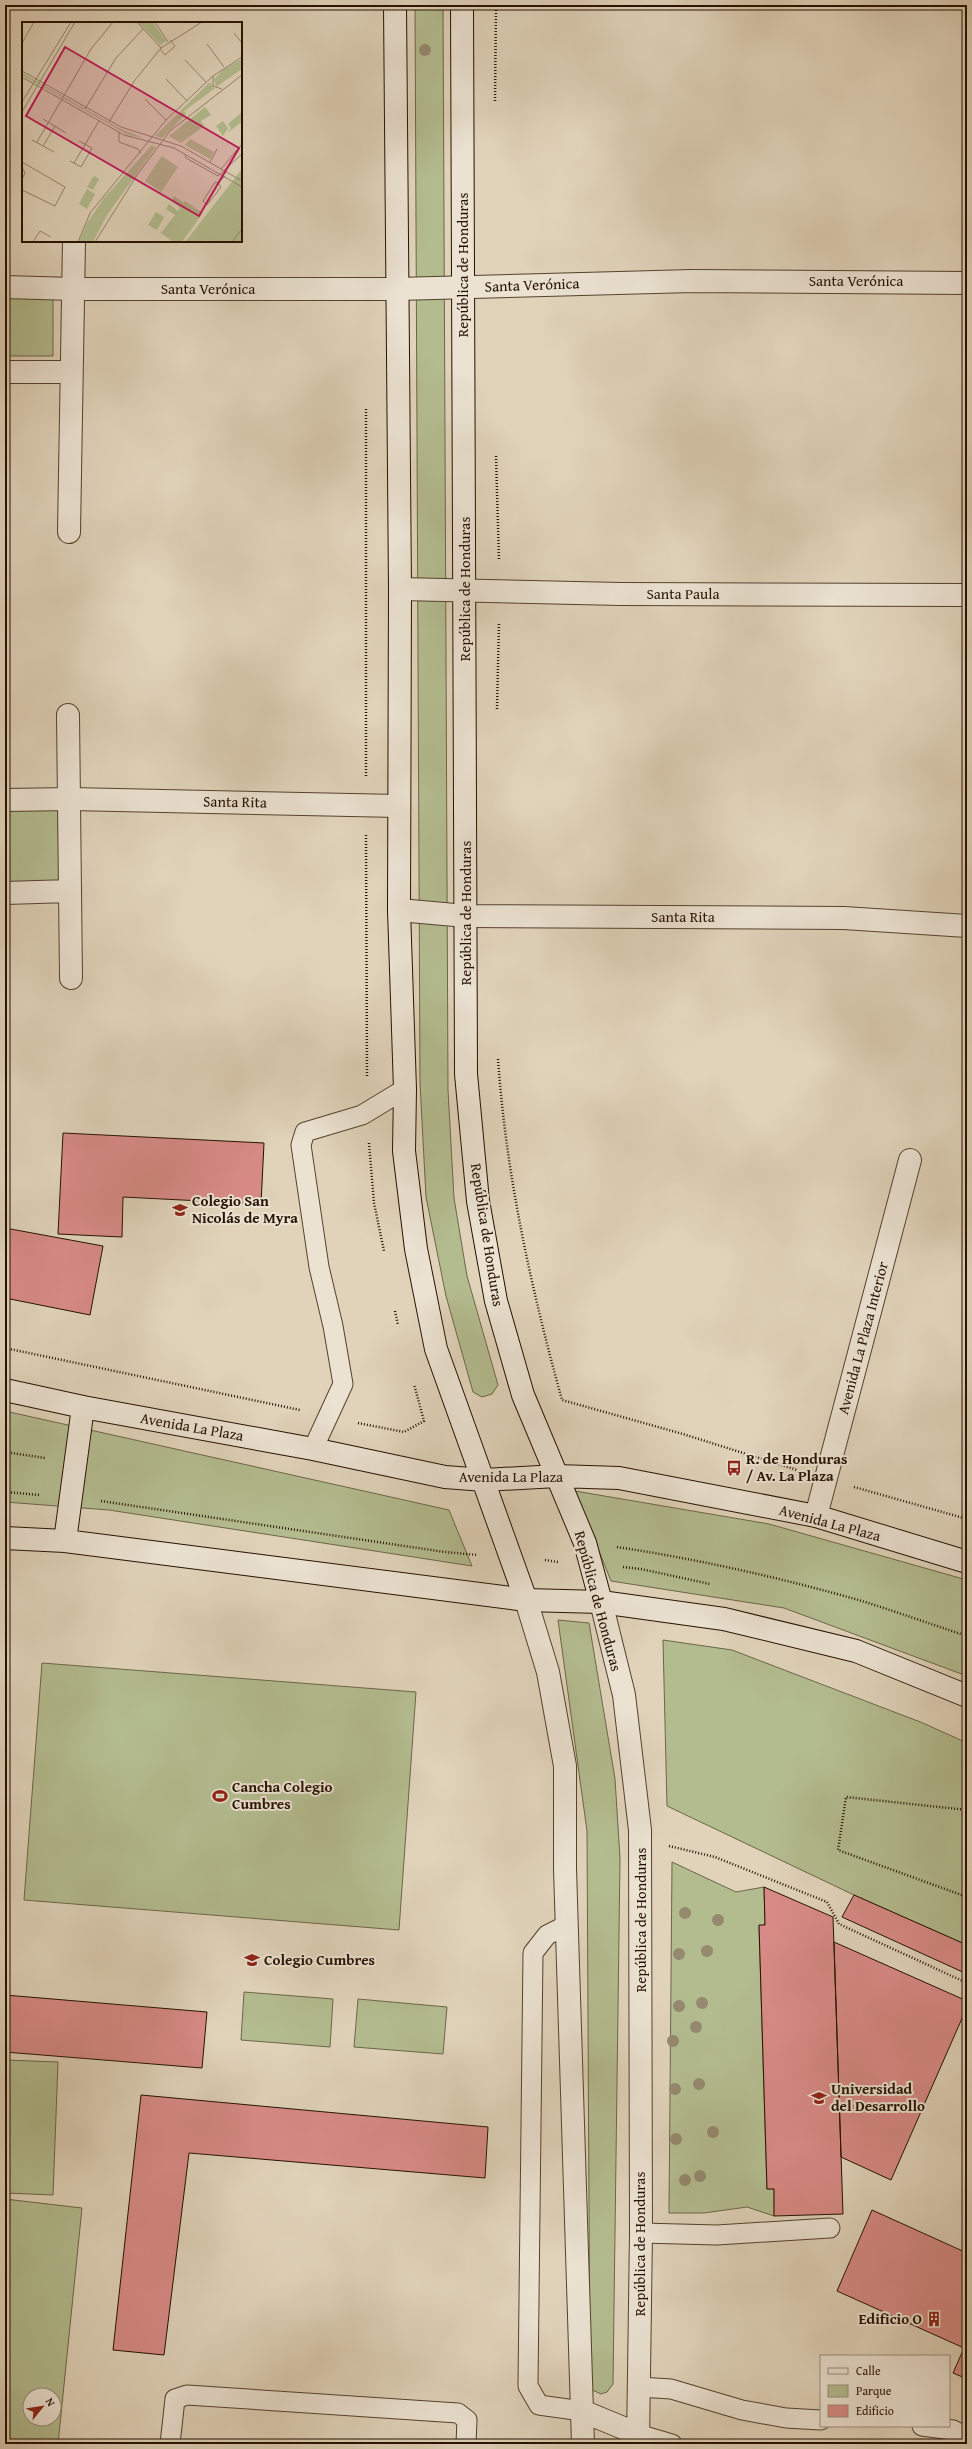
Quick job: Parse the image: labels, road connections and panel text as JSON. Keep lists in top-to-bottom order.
{
  "streets": {
    "street": [
      "República de Honduras",
      "Santa Verónica",
      "Santa Paula",
      "Santa Rita",
      "Avenida La Plaza Interior",
      "Avenida La Plaza"
    ]
  },
  "crossings": [
    ["República de Honduras", "Santa Verónica"],
    ["República de Honduras", "Santa Paula"],
    ["República de Honduras", "Santa Rita"],
    ["República de Honduras", "Avenida La Plaza"],
    ["Avenida La Plaza Interior", "Avenida La Plaza"]
  ],
  "places": {
    "school or university": ["Colegio San Nicolás de Myra", "Colegio Cumbres", "Universidad del Desarrollo"],
    "bus stop": ["R. de Honduras / Av. La Plaza"],
    "sports": ["Cancha Colegio Cumbres"],
    "building": ["Edificio O"]
  },
  "legend": ["Calle", "Parque", "Edificio"],
  "north": "top right"
}
